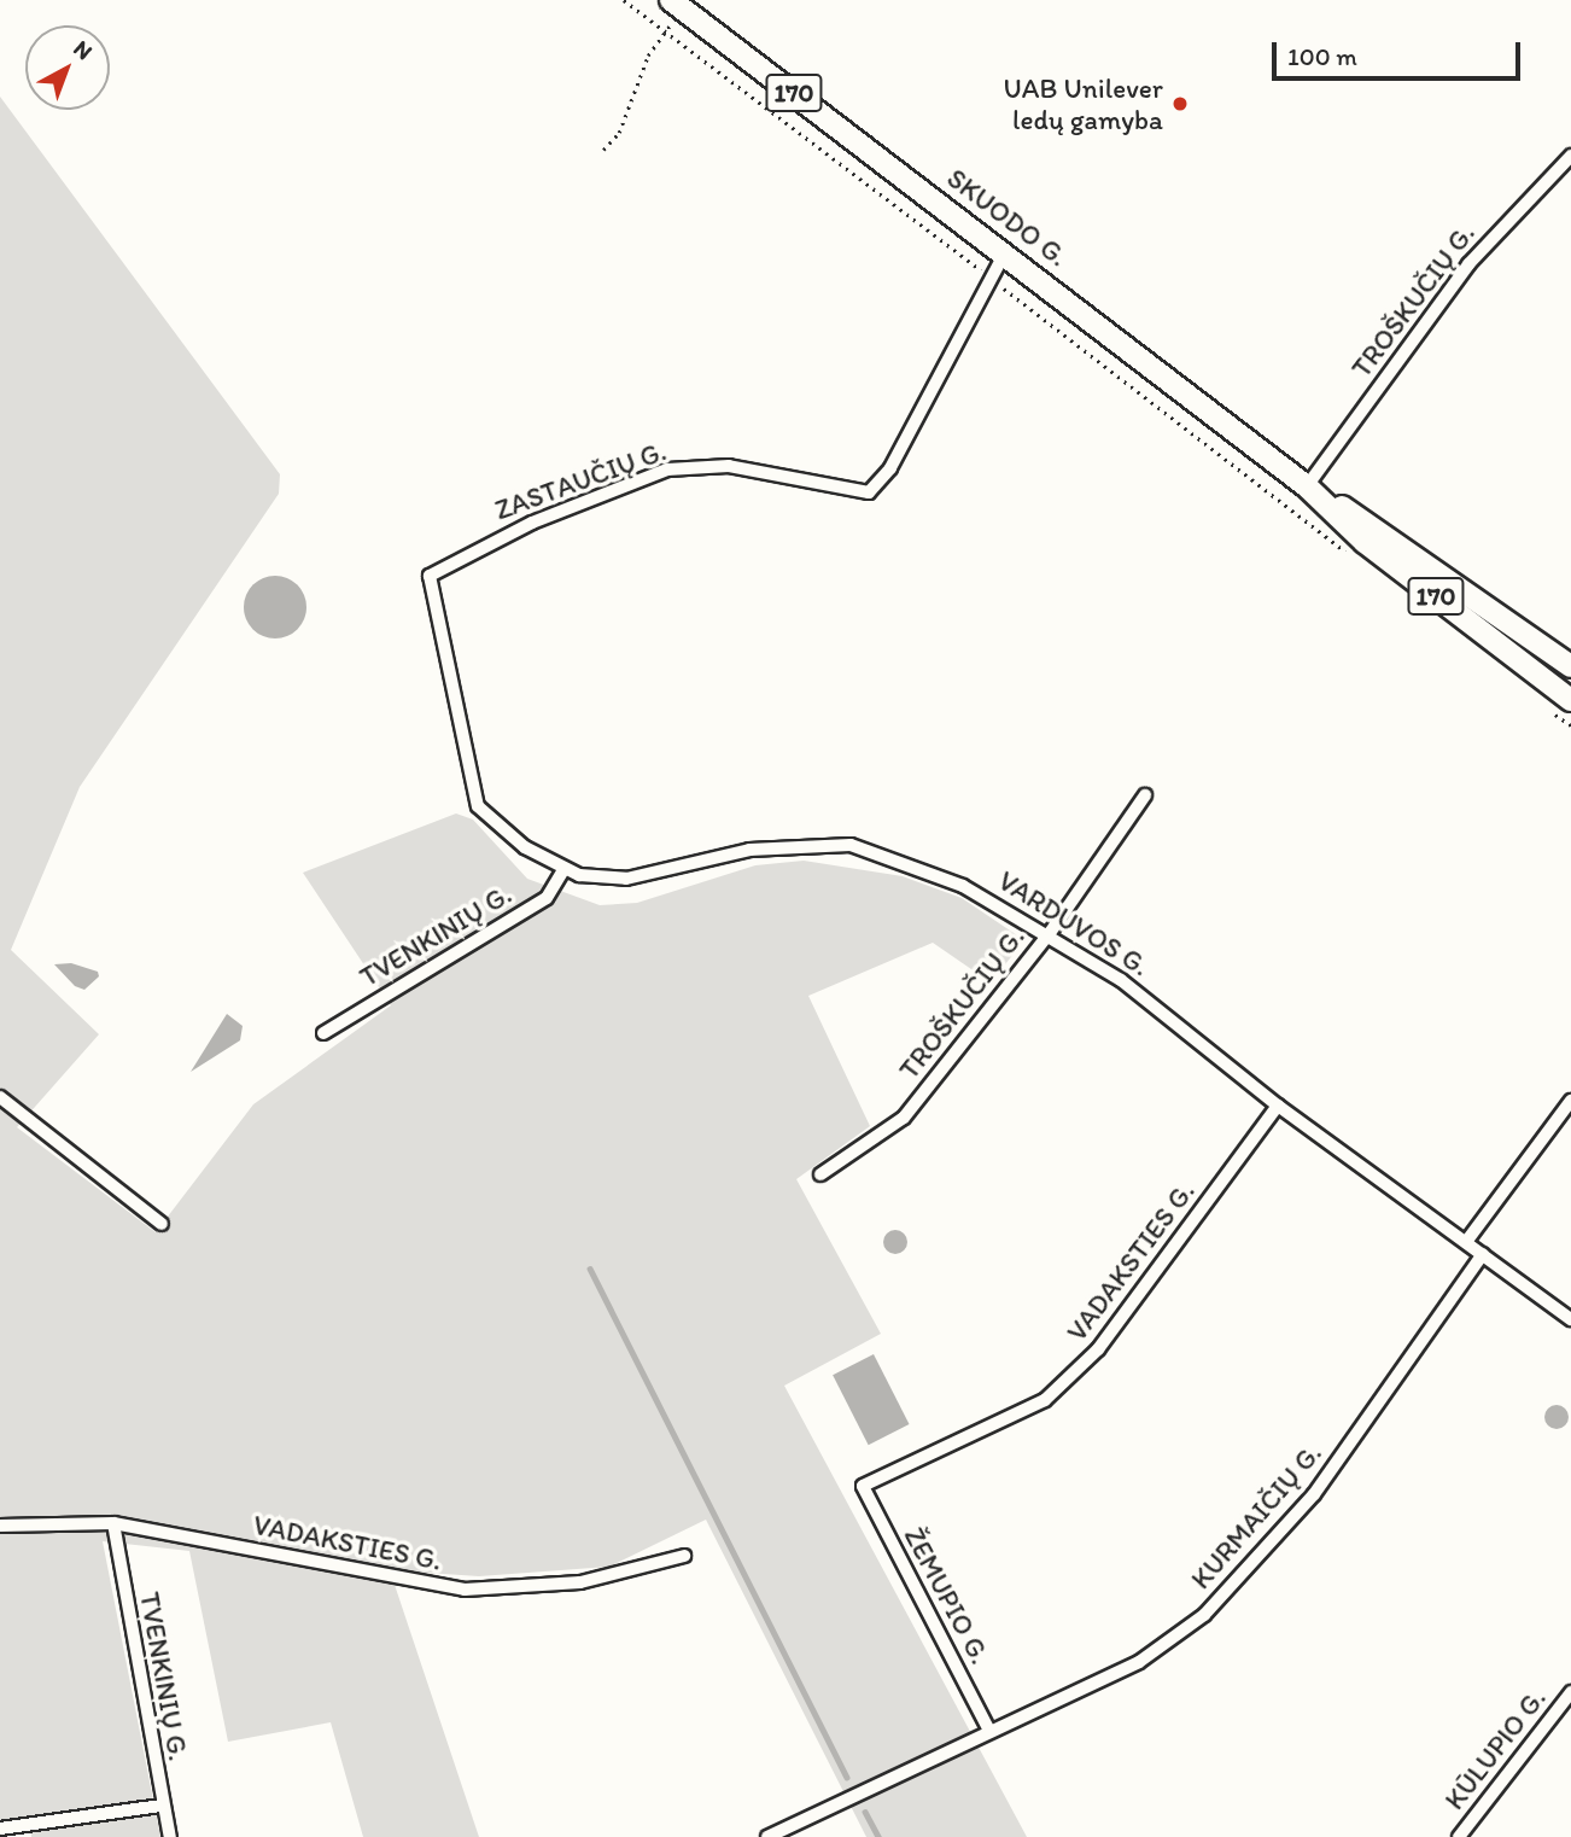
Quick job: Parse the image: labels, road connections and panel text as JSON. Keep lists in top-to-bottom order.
{
  "streets": {
    "main road": ["170", "SKUODO G."],
    "street": [
      "TROŠKUČIŲ G.",
      "ZASTAUČIŲ G.",
      "VARDUVOS G.",
      "TVENKINIŲ G.",
      "VADAKSTIES G.",
      "KURMAIČIŲ G.",
      "ŽEMUPIO G.",
      "KŪLUPIO G."
    ]
  },
  "crossings": [
    ["SKUODO G.", "TROŠKUČIŲ G."],
    ["SKUODO G.", "ZASTAUČIŲ G."],
    ["TROŠKUČIŲ G.", "VARDUVOS G."],
    ["ZASTAUČIŲ G.", "VARDUVOS G."],
    ["VARDUVOS G.", "TVENKINIŲ G."],
    ["VARDUVOS G.", "VADAKSTIES G."],
    ["VARDUVOS G.", "KURMAIČIŲ G."],
    ["TVENKINIŲ G.", "VADAKSTIES G."],
    ["VADAKSTIES G.", "ŽEMUPIO G."],
    ["KURMAIČIŲ G.", "ŽEMUPIO G."]
  ],
  "places": ["UAB Unilever ledų gamyba"],
  "scale_bar": "100 m",
  "north": "top right"
}
